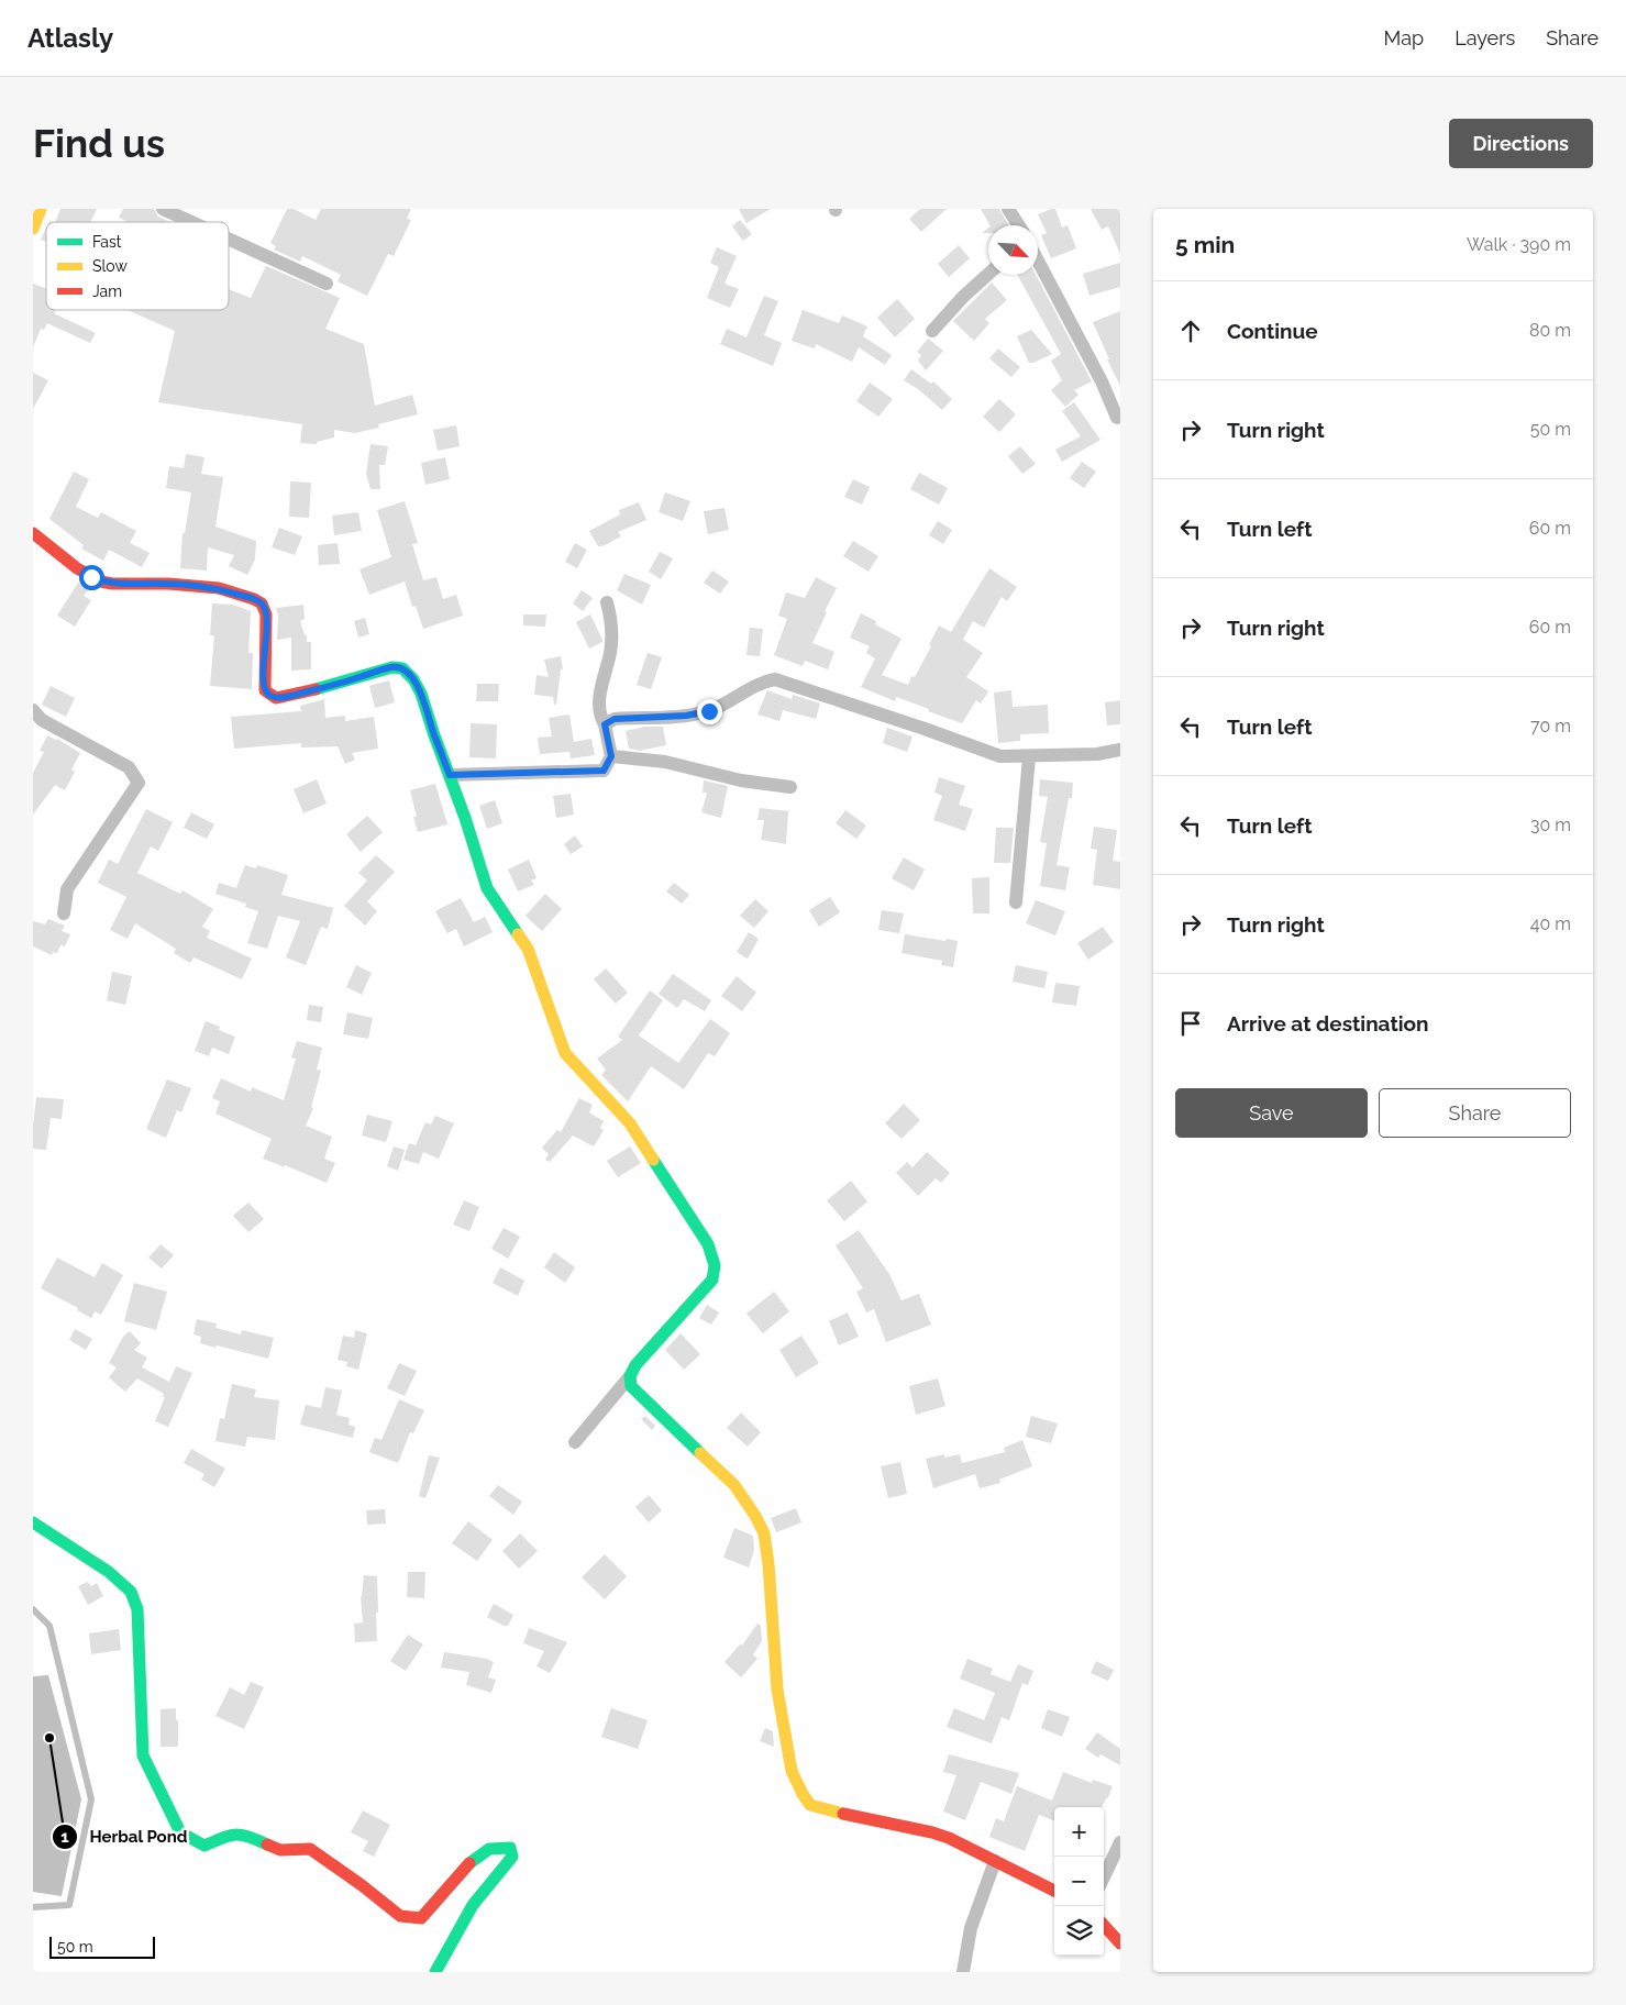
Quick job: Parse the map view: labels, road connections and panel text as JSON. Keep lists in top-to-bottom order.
{
  "places": ["Herbal Pond"],
  "legend": ["Fast", "Slow", "Jam"],
  "scale_bar": "50 m",
  "north": "bottom right",
  "page": {
    "header": "Atlasly",
    "nav": ["Map", "Layers", "Share"],
    "buttons": [
      "Directions",
      ["Save", "Share"]
    ],
    "title": "Find us",
    "heading": ["5 min", "Walk · 390 m"],
    "list": [
      ["Continue", "80 m"],
      ["Turn right", "50 m"],
      ["Turn left", "60 m"],
      ["Turn right", "60 m"],
      ["Turn left", "70 m"],
      ["Turn left", "30 m"],
      ["Turn right", "40 m"],
      "Arrive at destination"
    ],
    "map_buttons": ["+", "−"],
    "scale": "50 m"
  }
}
